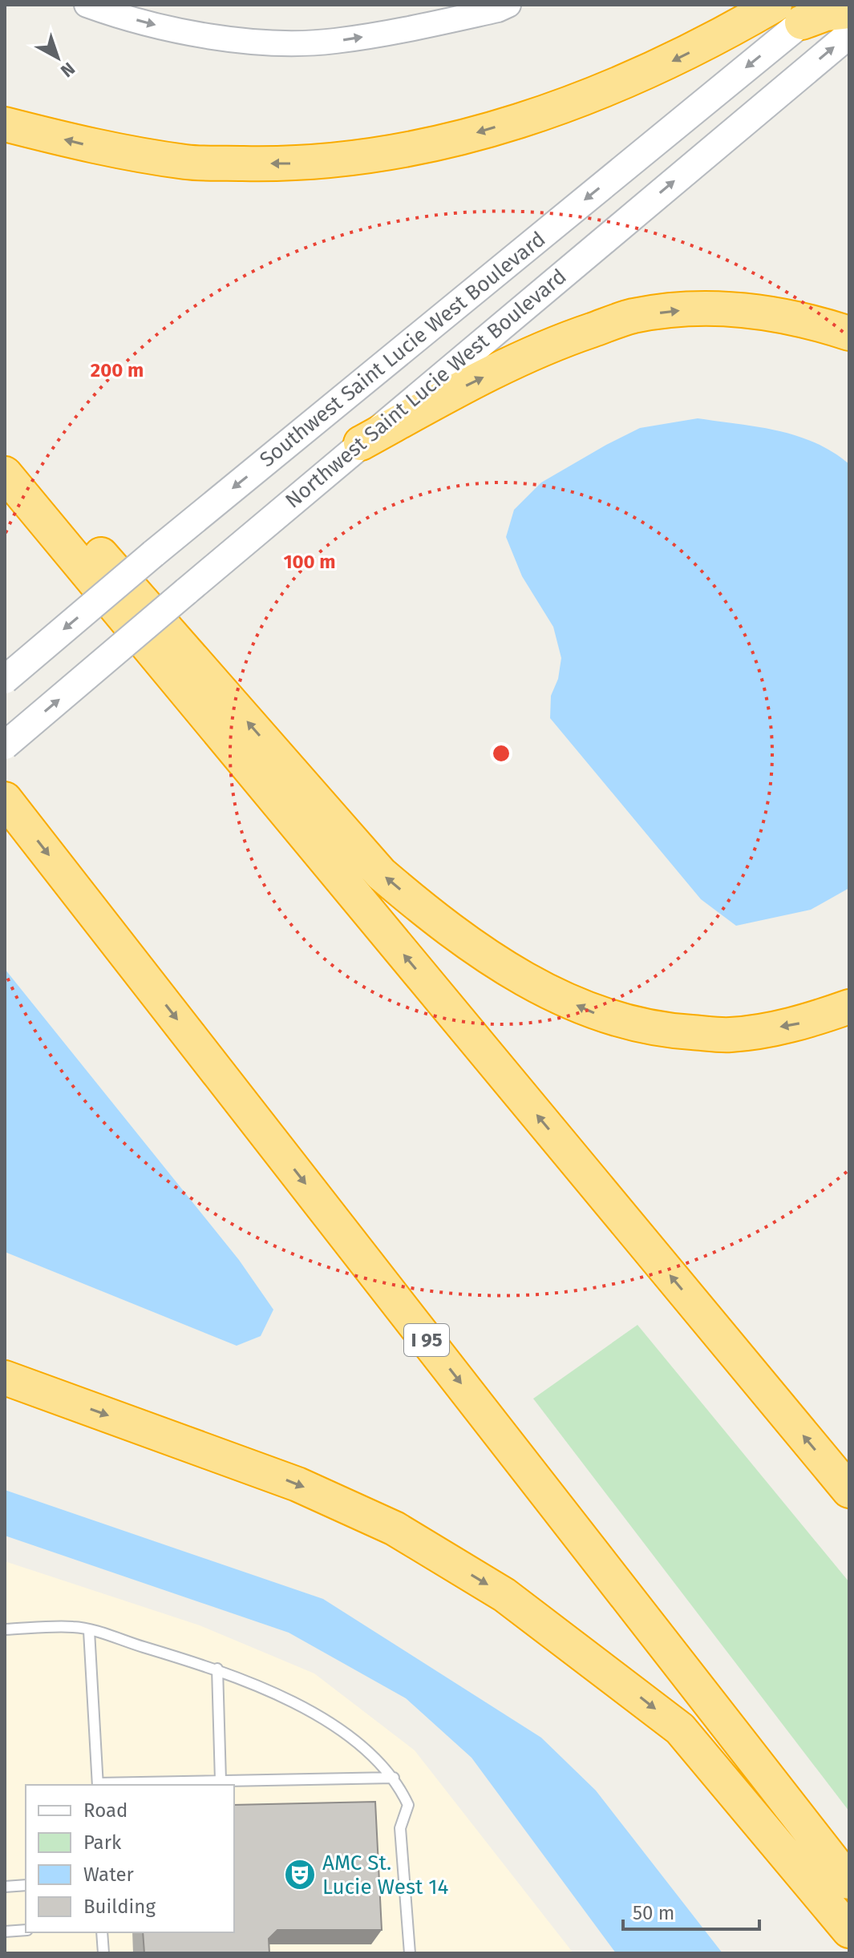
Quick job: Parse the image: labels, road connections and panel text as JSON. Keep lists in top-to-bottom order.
{
  "streets": {
    "highway": ["I 95"],
    "main road": ["Southwest Saint Lucie West Boulevard", "Northwest Saint Lucie West Boulevard"]
  },
  "one_way": ["Southwest Saint Lucie West Boulevard", "Northwest Saint Lucie West Boulevard"],
  "places": {
    "theatre": ["AMC St. Lucie West 14"]
  },
  "legend": [
    "Road",
    "Park",
    "Water",
    "Building"
  ],
  "scale_bar": "50 m",
  "north": "bottom right",
  "rings": ["200 m", "100 m"]
}
